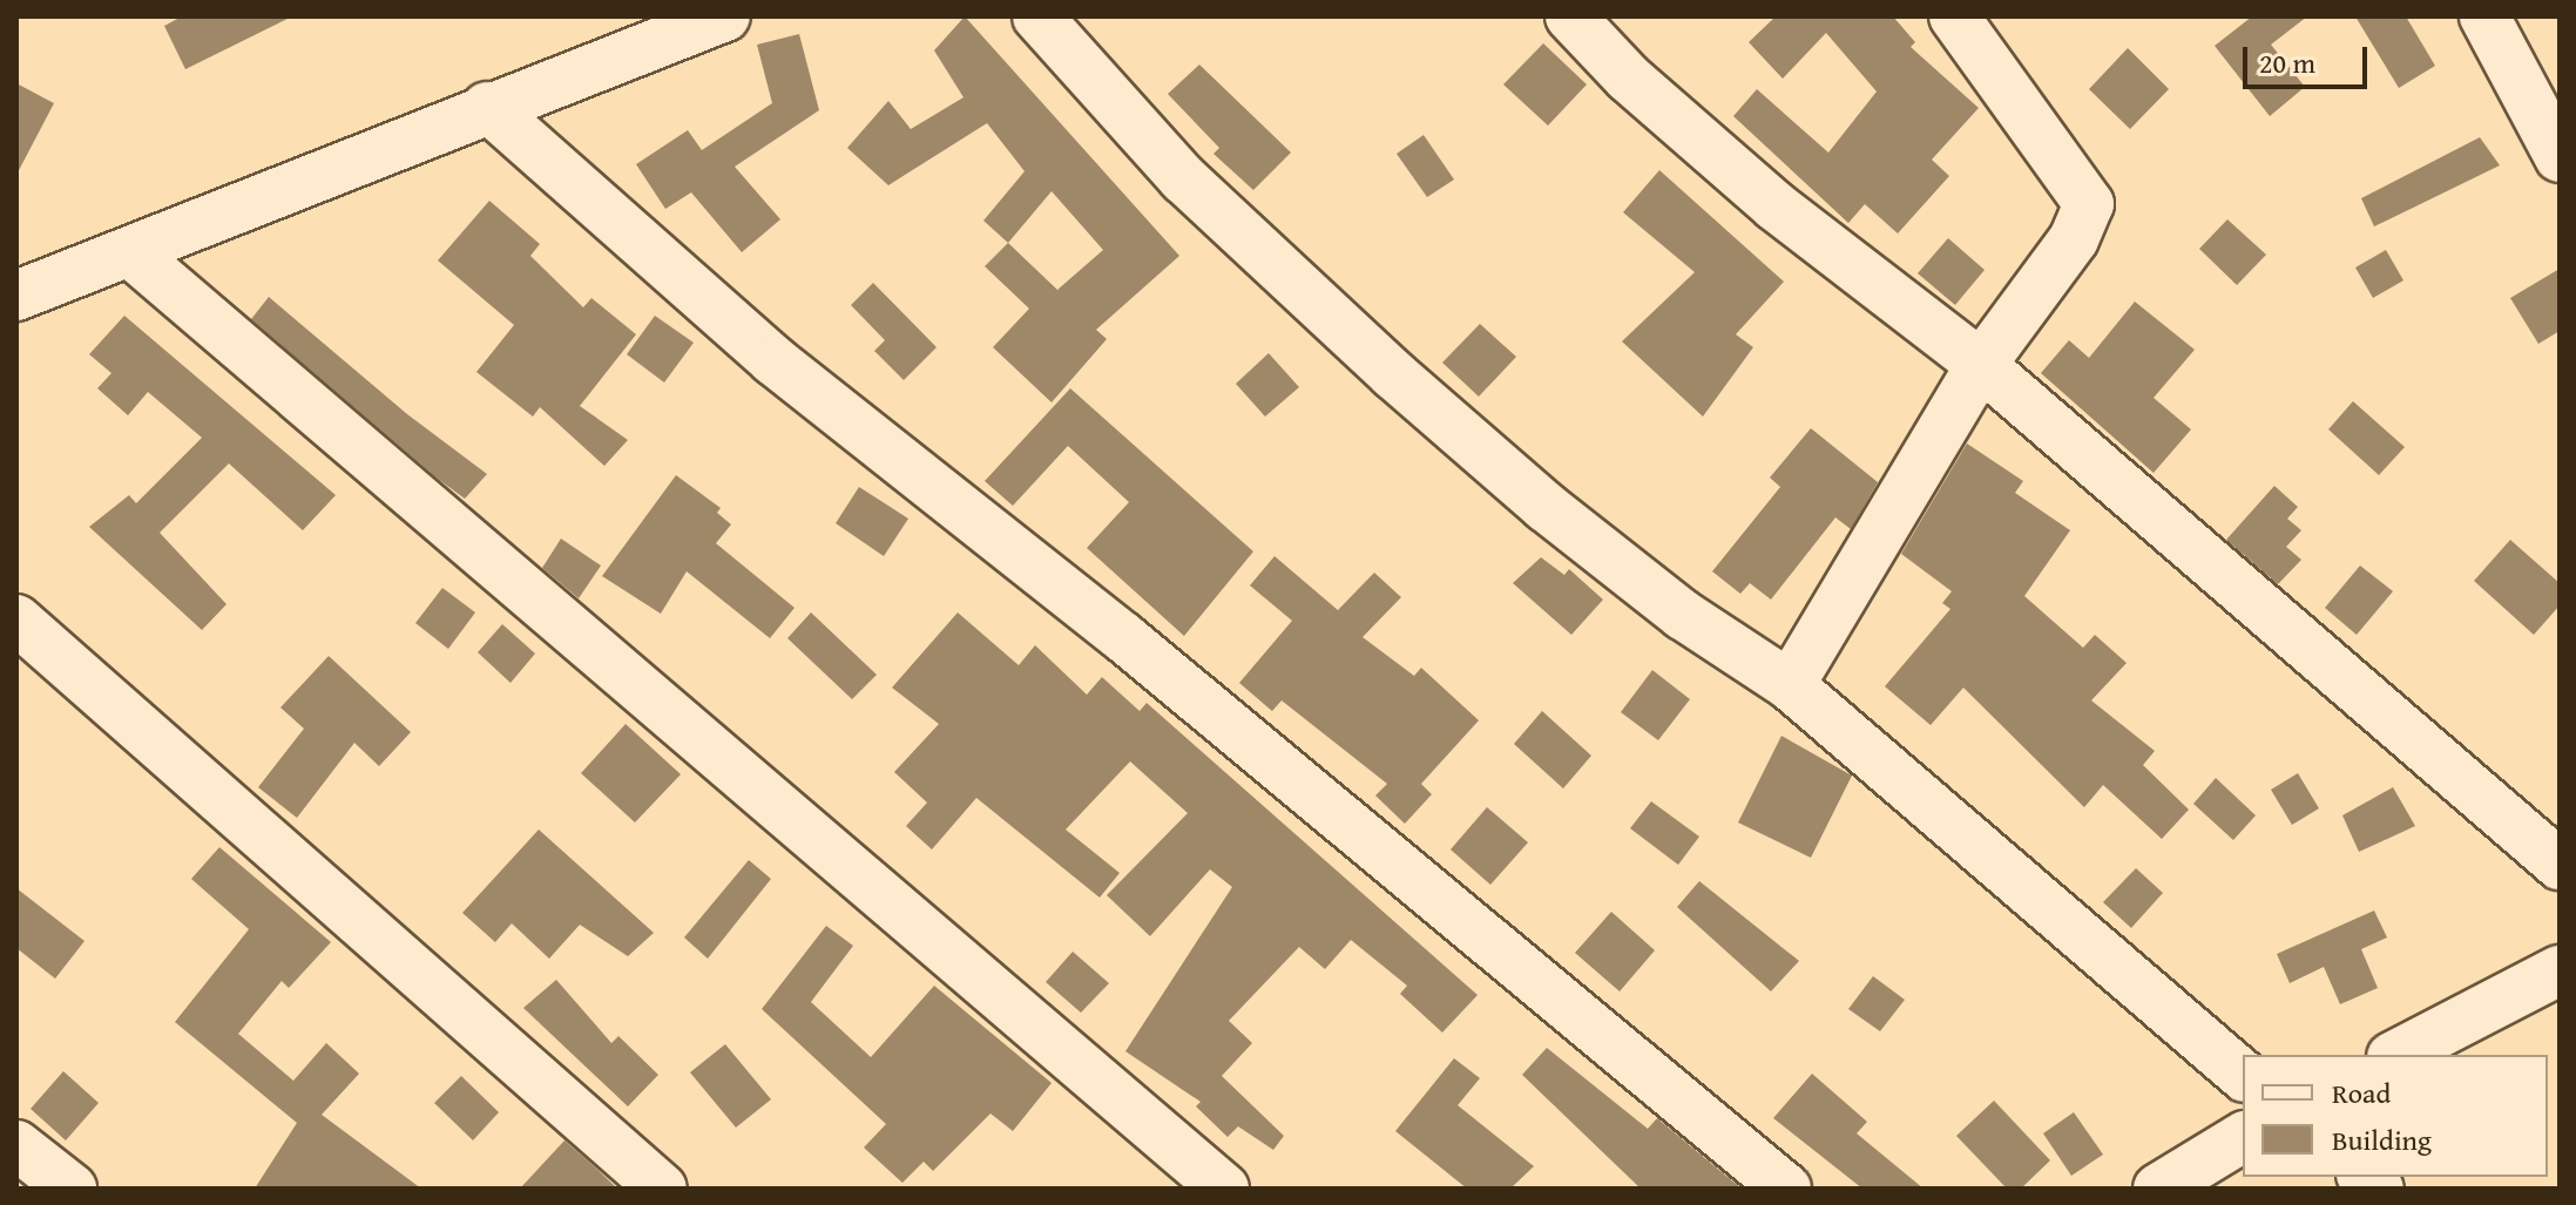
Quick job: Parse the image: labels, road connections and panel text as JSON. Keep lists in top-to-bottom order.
{
  "legend": ["Road", "Building"],
  "scale_bar": "20 m"
}
